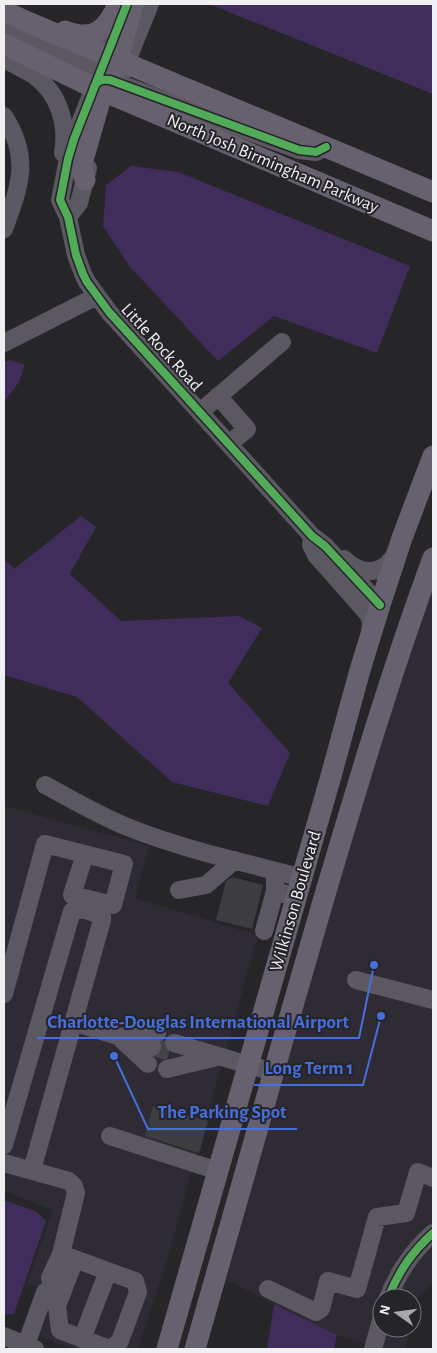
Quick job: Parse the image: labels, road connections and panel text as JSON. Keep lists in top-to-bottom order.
{
  "streets": {
    "main road": ["North Josh Birmingham Parkway", "Wilkinson Boulevard"],
    "street": ["Little Rock Road"]
  },
  "crossings": [
    ["North Josh Birmingham Parkway", "Little Rock Road"],
    ["Little Rock Road", "Wilkinson Boulevard"]
  ],
  "places": ["Charlotte-Douglas International Airport", "Long Term 1", "The Parking Spot"],
  "north": "left"
}
